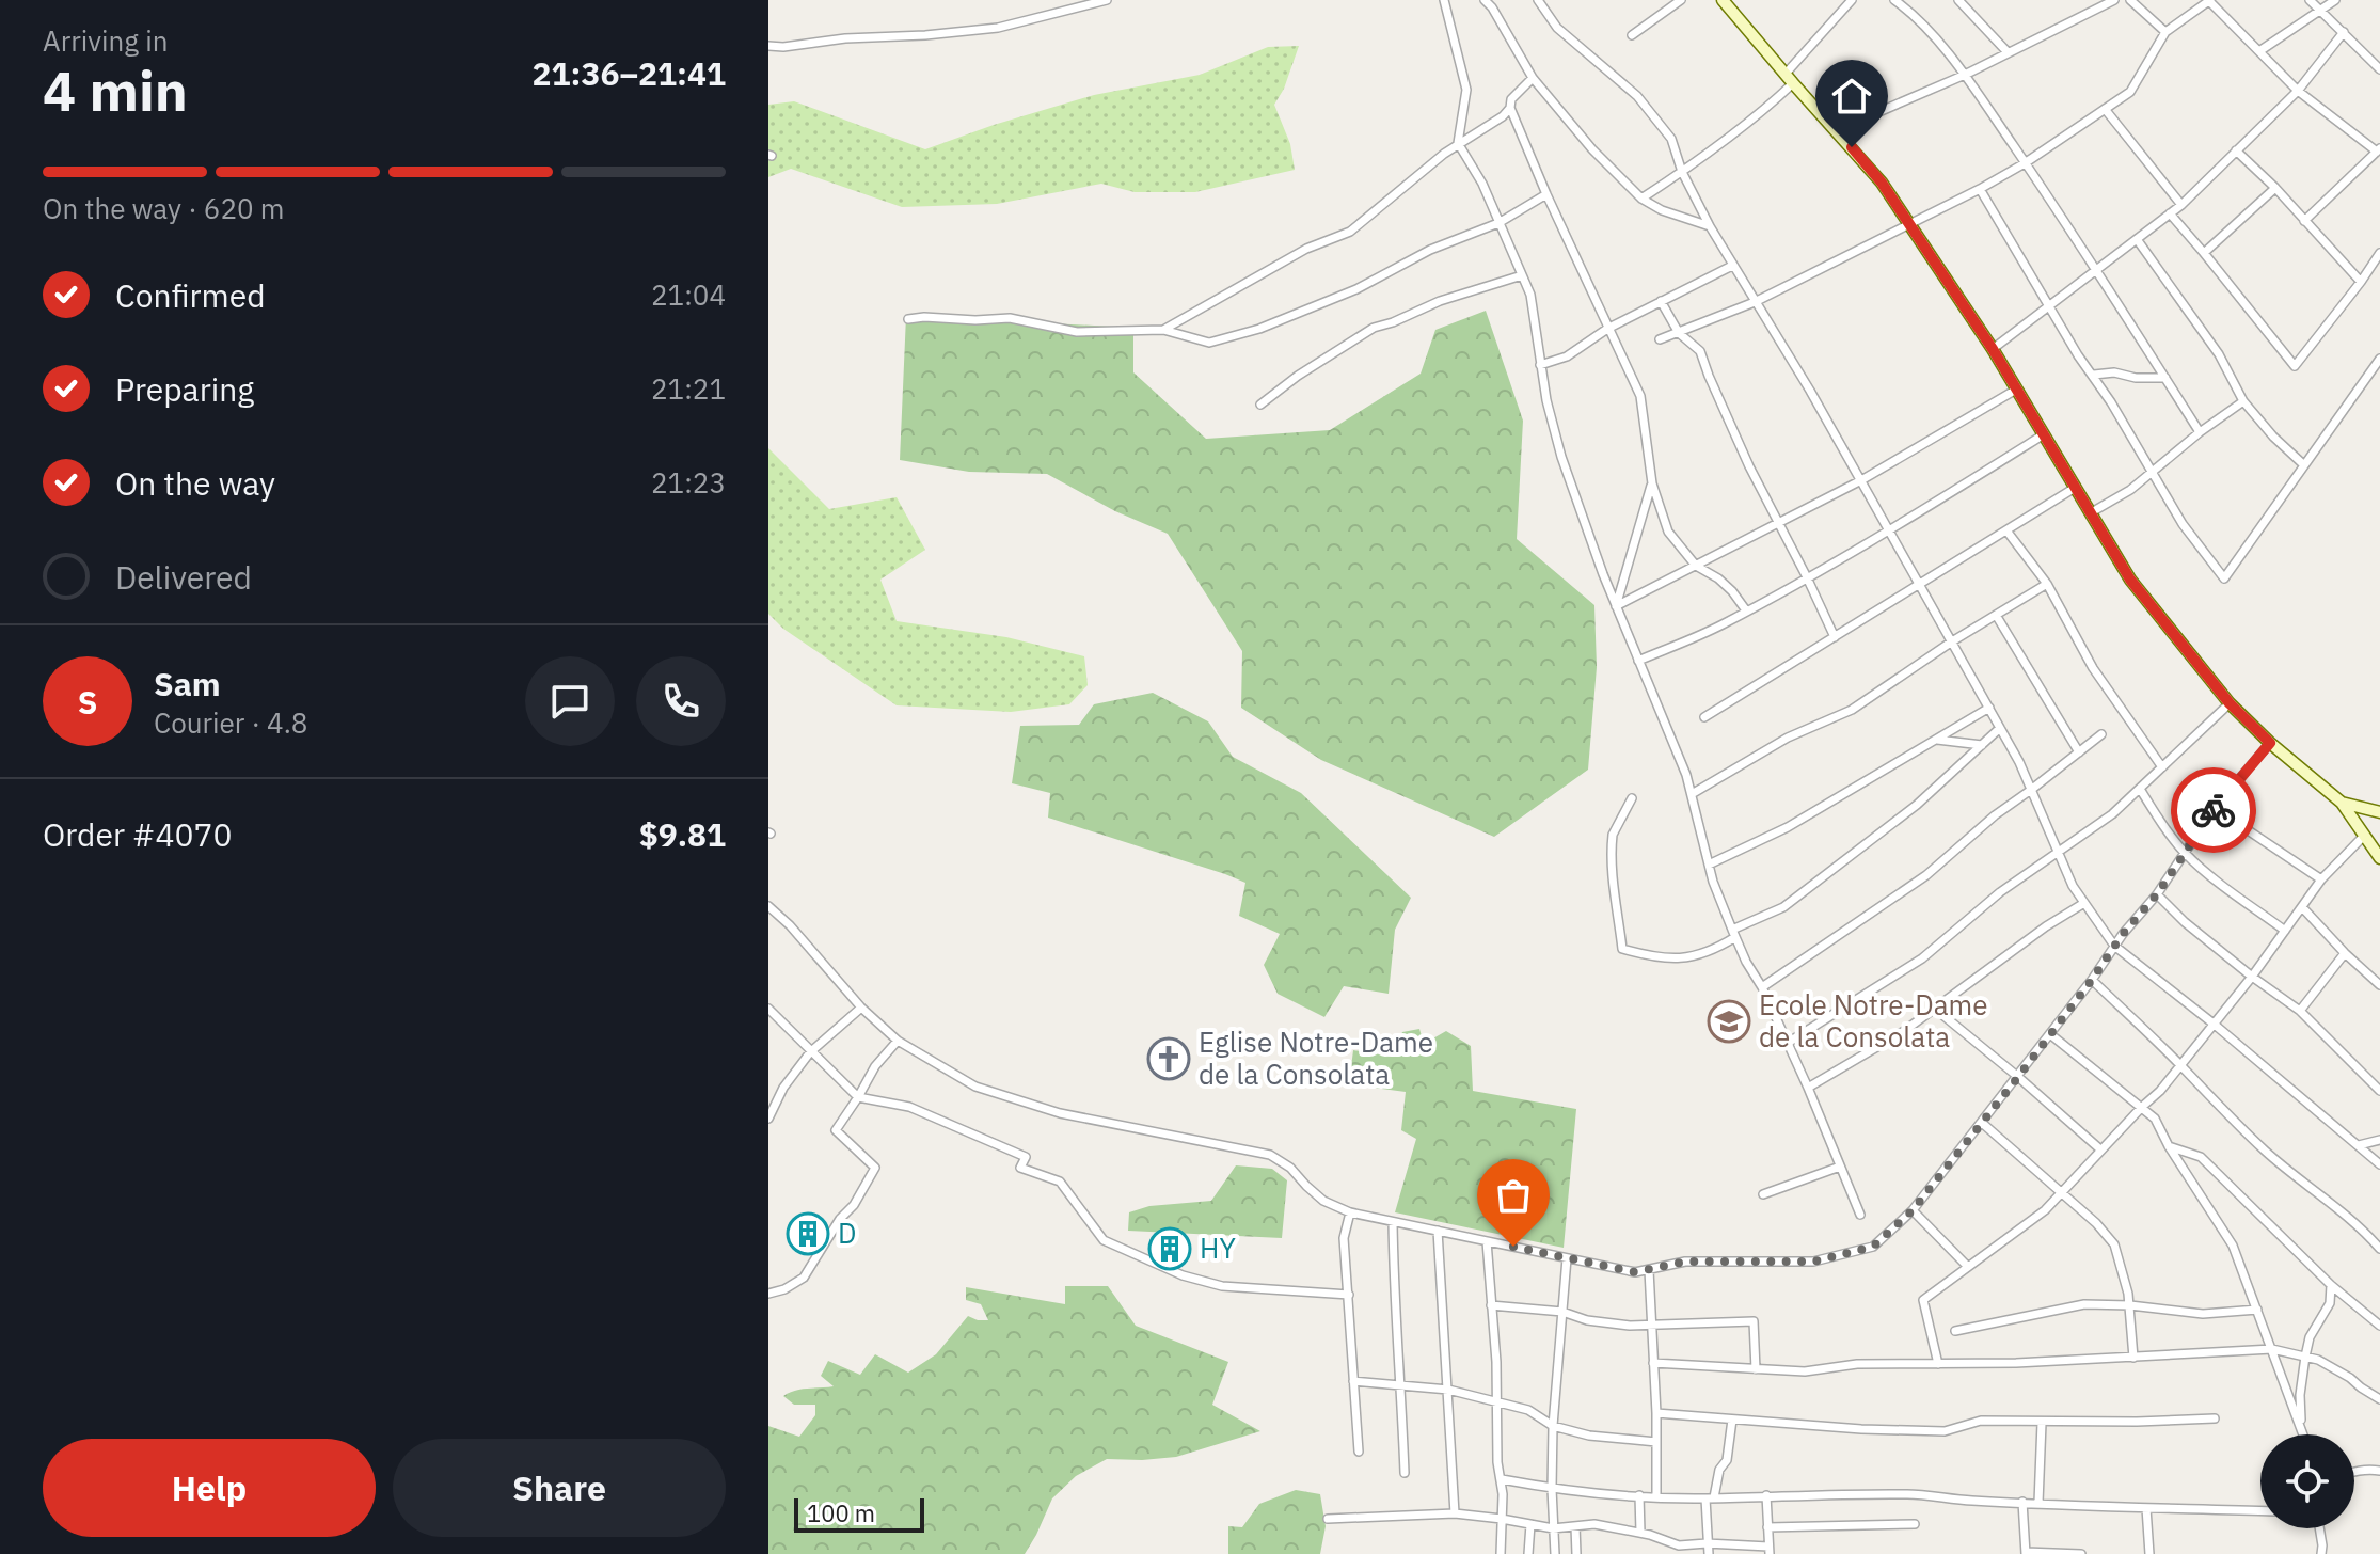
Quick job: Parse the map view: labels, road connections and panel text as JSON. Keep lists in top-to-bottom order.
{
  "places": {
    "school or university": ["Ecole Notre-Dame de la Consolata"],
    "church": ["Eglise Notre-Dame de la Consolata"],
    "building": ["D", "HY"]
  },
  "scale_bar": "100 m",
  "page": {
    "heading": ["4 min", "Arriving in", "21:36–21:41"],
    "panel": [
      "Sam",
      "Courier · 4.8",
      "Order #4070",
      "$9.81"
    ],
    "bar": "On the way · 620 m",
    "list": [
      ["Confirmed", "21:04"],
      ["Preparing", "21:21"],
      ["On the way", "21:23"],
      "Delivered"
    ],
    "round": "S",
    "buttons": ["Help", "Share"],
    "scale": "100 m"
  }
}
